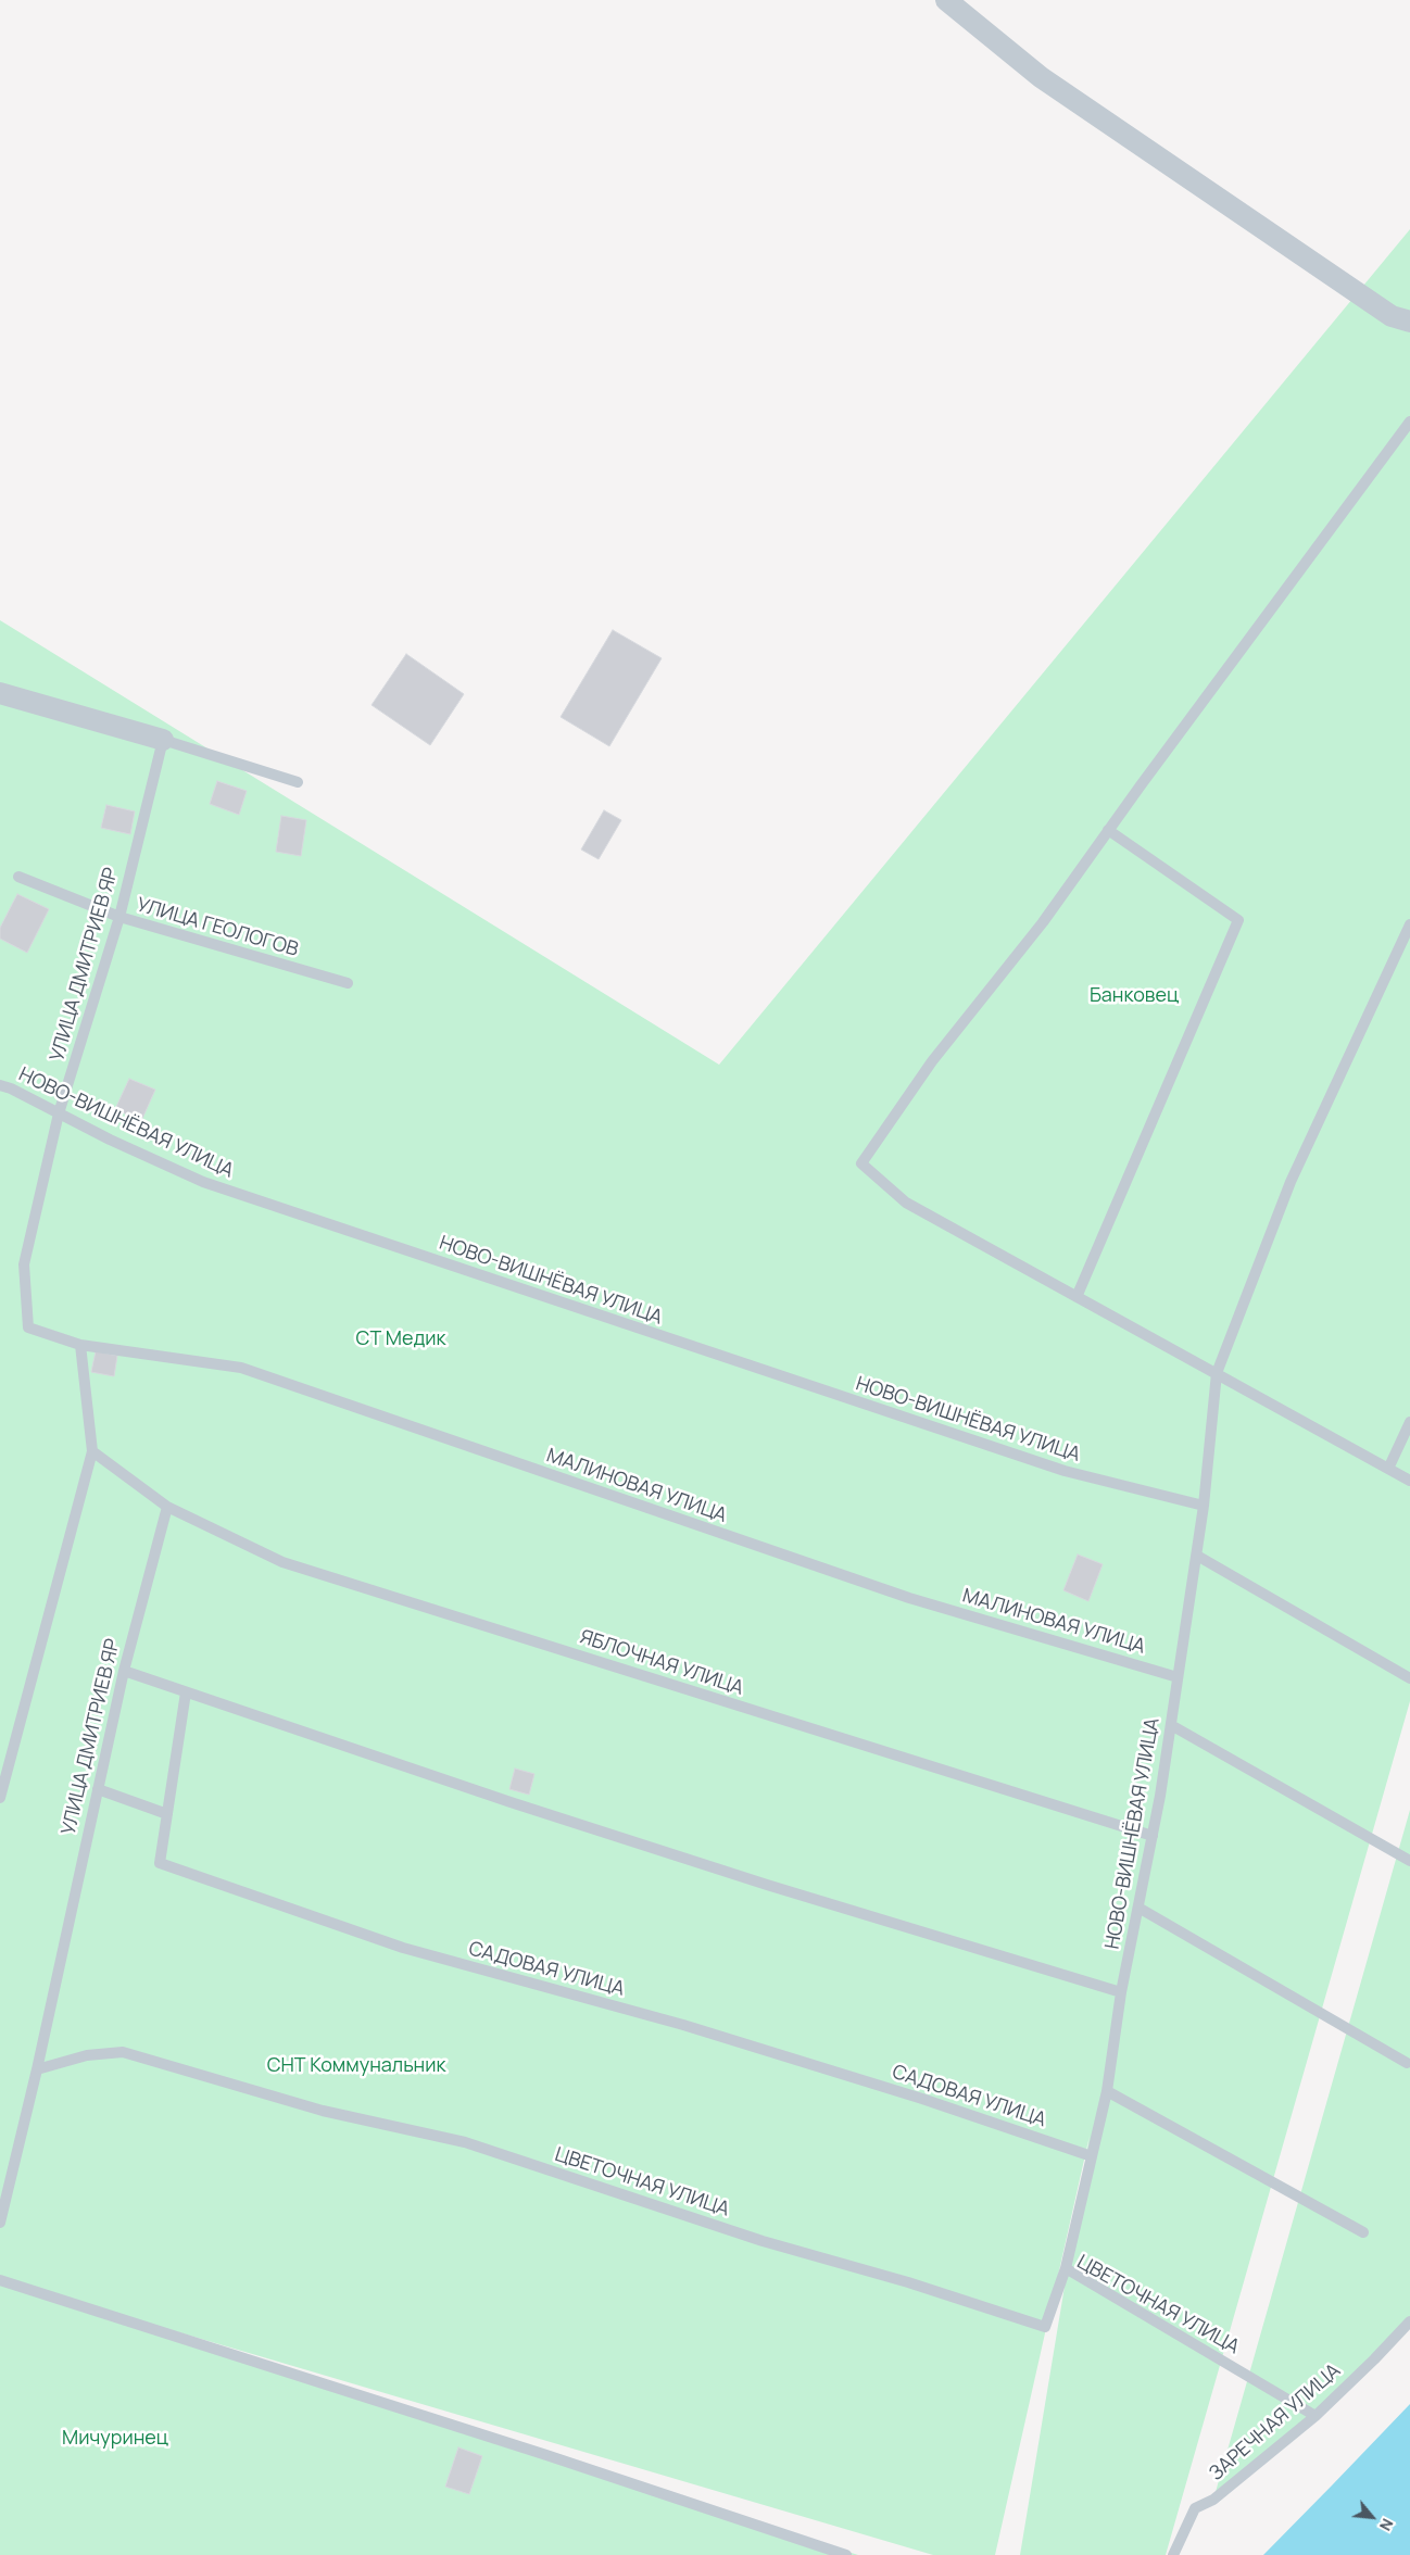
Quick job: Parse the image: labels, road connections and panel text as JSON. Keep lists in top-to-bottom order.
{
  "streets": {
    "lane": [
      "УЛИЦА ГЕОЛОГОВ",
      "УЛИЦА ДМИТРИЕВ ЯР",
      "НОВО-ВИШНЁВАЯ УЛИЦА",
      "МАЛИНОВАЯ УЛИЦА",
      "ЯБЛОЧНАЯ УЛИЦА",
      "САДОВАЯ УЛИЦА",
      "ЦВЕТОЧНАЯ УЛИЦА",
      "ЗАРЕЧНАЯ УЛИЦА"
    ]
  },
  "crossings": [
    ["УЛИЦА ГЕОЛОГОВ", "УЛИЦА ДМИТРИЕВ ЯР"],
    ["УЛИЦА ДМИТРИЕВ ЯР", "НОВО-ВИШНЁВАЯ УЛИЦА"],
    ["УЛИЦА ДМИТРИЕВ ЯР", "МАЛИНОВАЯ УЛИЦА"],
    ["УЛИЦА ДМИТРИЕВ ЯР", "ЯБЛОЧНАЯ УЛИЦА"],
    ["УЛИЦА ДМИТРИЕВ ЯР", "ЦВЕТОЧНАЯ УЛИЦА"],
    ["НОВО-ВИШНЁВАЯ УЛИЦА", "МАЛИНОВАЯ УЛИЦА"],
    ["НОВО-ВИШНЁВАЯ УЛИЦА", "ЯБЛОЧНАЯ УЛИЦА"],
    ["НОВО-ВИШНЁВАЯ УЛИЦА", "САДОВАЯ УЛИЦА"],
    ["НОВО-ВИШНЁВАЯ УЛИЦА", "ЦВЕТОЧНАЯ УЛИЦА"],
    ["ЦВЕТОЧНАЯ УЛИЦА", "ЗАРЕЧНАЯ УЛИЦА"]
  ],
  "parks": [
    "Банковец",
    "СТ Медик",
    "СНТ Коммунальник",
    "Мичуринец"
  ],
  "north": "bottom right"
}
